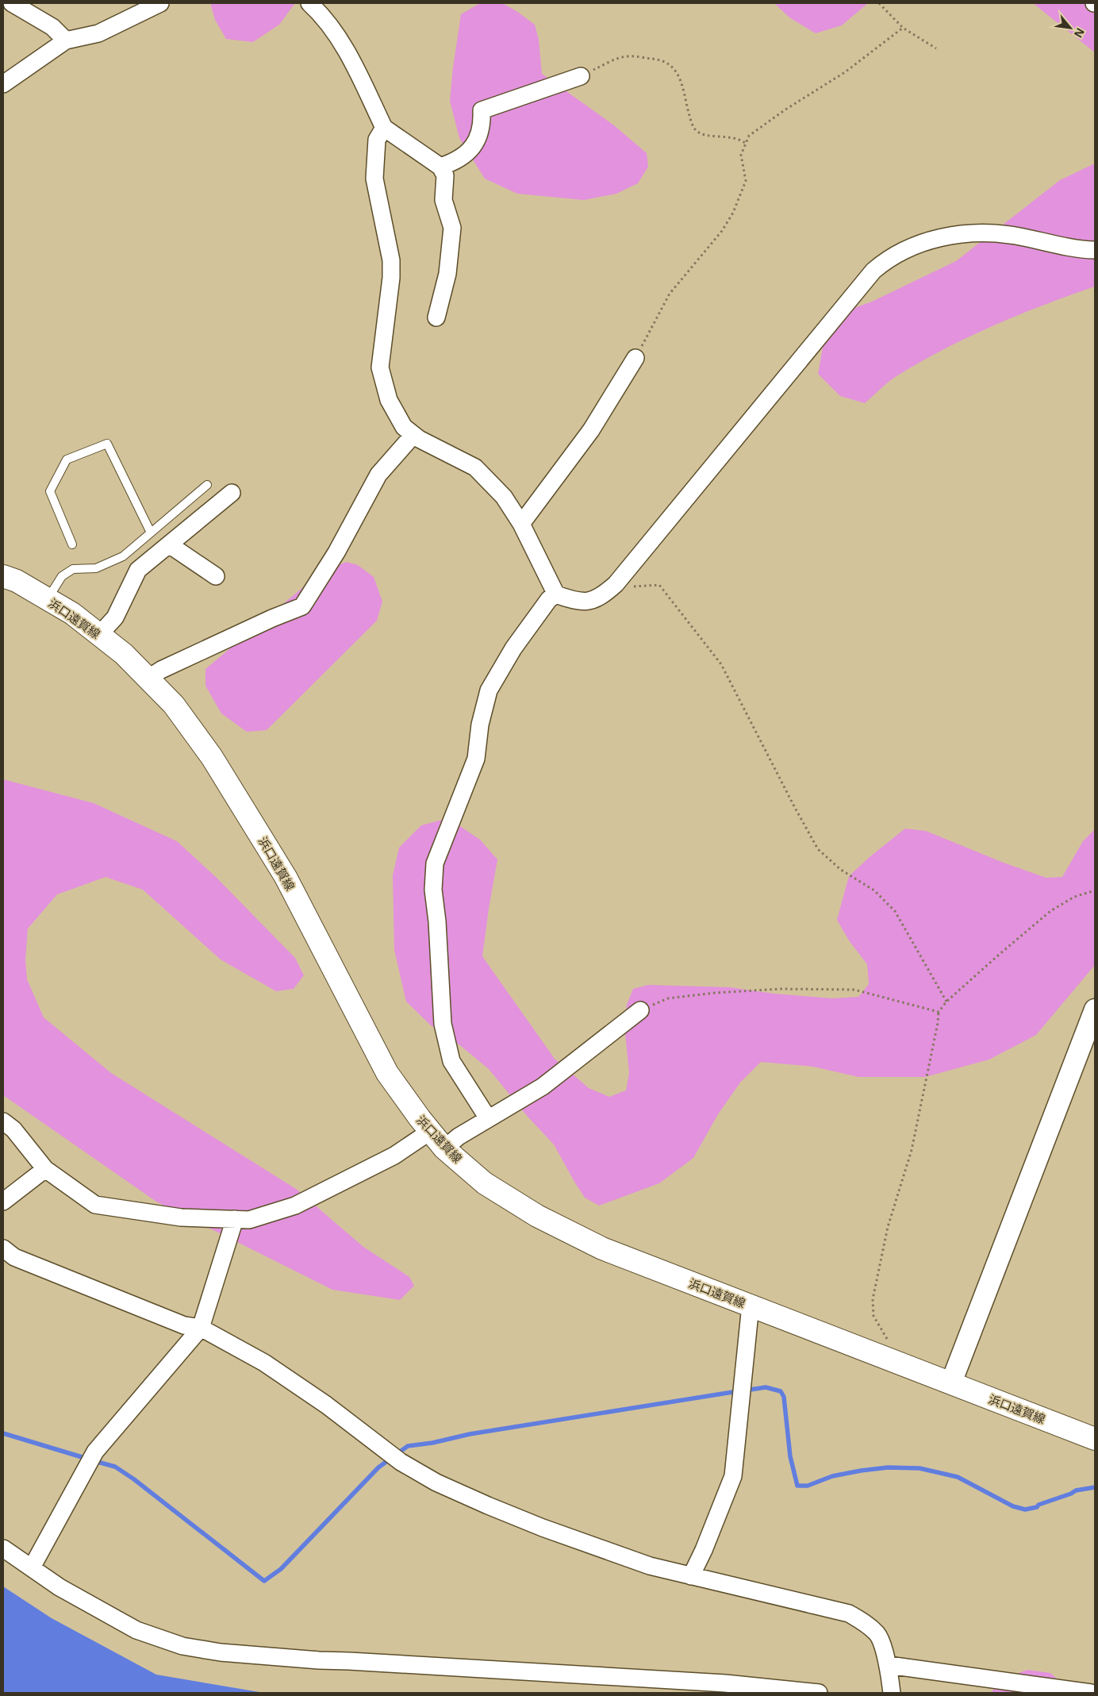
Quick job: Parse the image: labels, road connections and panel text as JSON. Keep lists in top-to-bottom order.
{
  "streets": {
    "main road": ["浜口遠賀線"]
  },
  "north": "bottom right"
}
